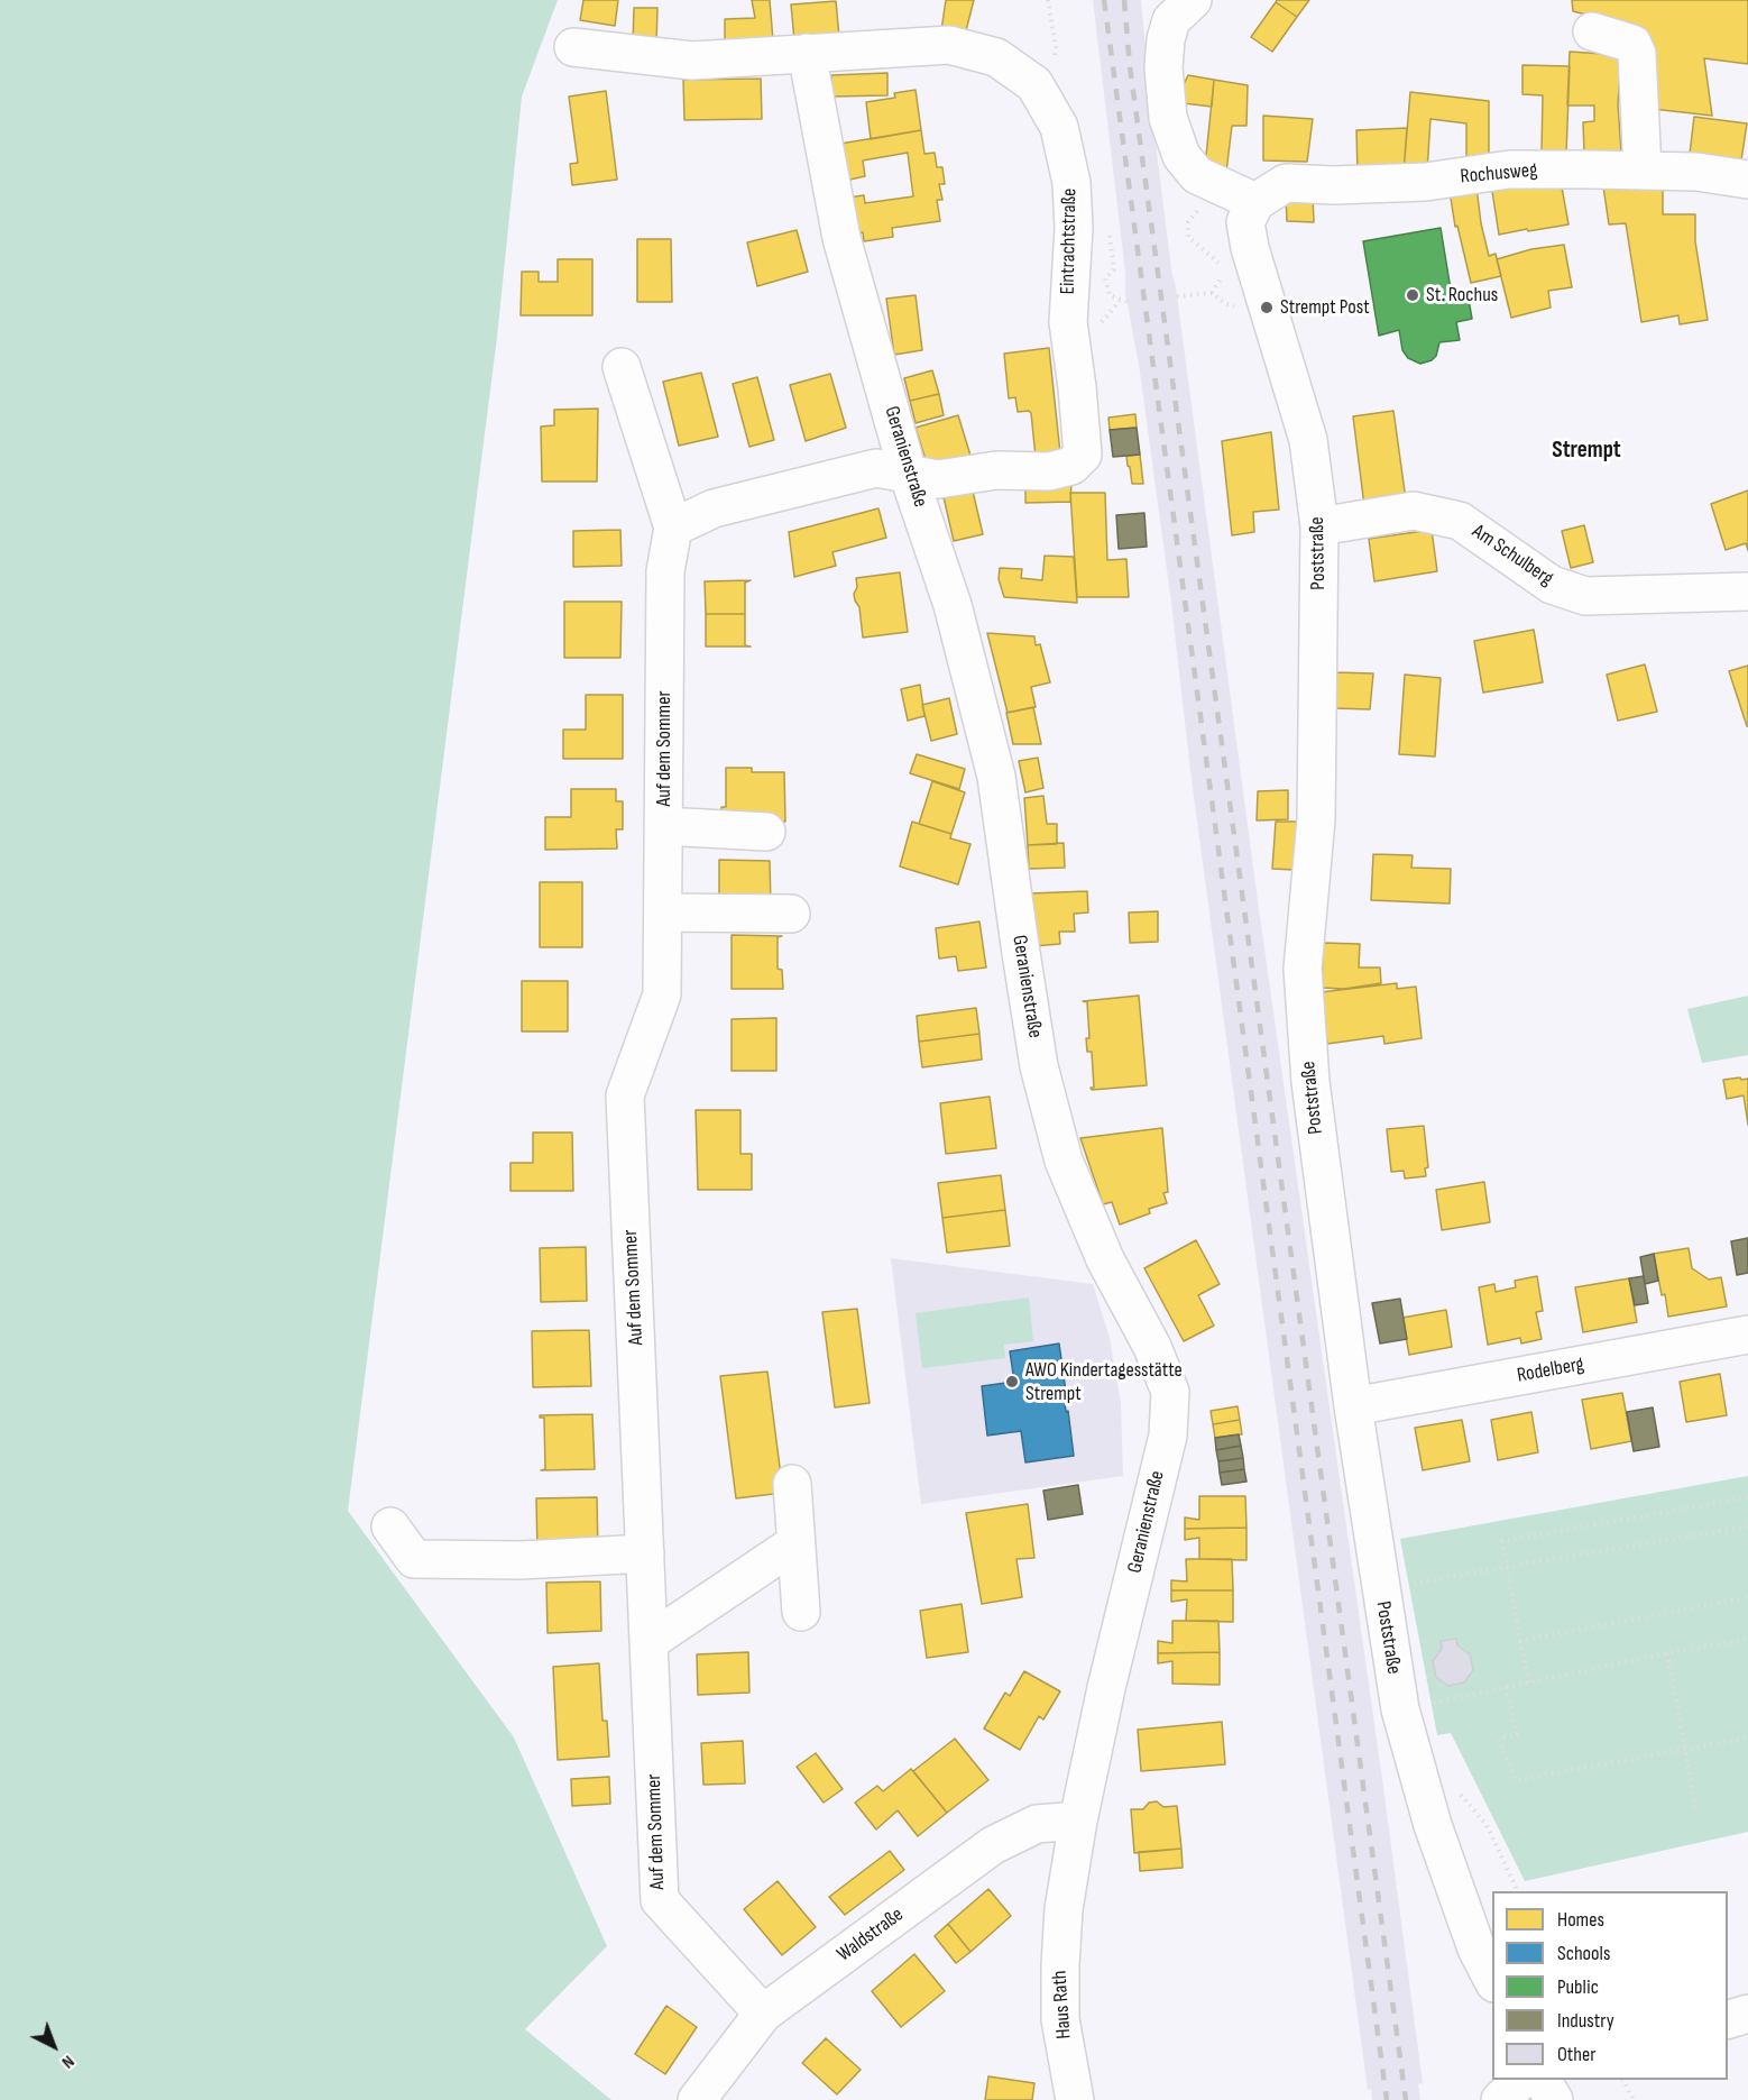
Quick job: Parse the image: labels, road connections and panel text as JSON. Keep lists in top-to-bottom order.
{
  "streets": {
    "street": [
      "Rochusweg",
      "Eintrachtstraße",
      "Geranienstraße",
      "Poststraße",
      "Am Schulberg",
      "Auf dem Sommer",
      "Rodelberg",
      "Waldstraße",
      "Haus Rath"
    ]
  },
  "crossings": [
    ["Rochusweg", "Poststraße"],
    ["Eintrachtstraße", "Geranienstraße"],
    ["Geranienstraße", "Waldstraße"],
    ["Geranienstraße", "Haus Rath"],
    ["Poststraße", "Am Schulberg"],
    ["Poststraße", "Rodelberg"],
    ["Auf dem Sommer", "Waldstraße"]
  ],
  "districts": ["Strempt"],
  "places": ["St. Rochus", "Strempt Post", "AWO Kindertagesstätte Strempt"],
  "legend": [
    "Homes",
    "Schools",
    "Public",
    "Industry",
    "Other"
  ],
  "north": "bottom right"
}
